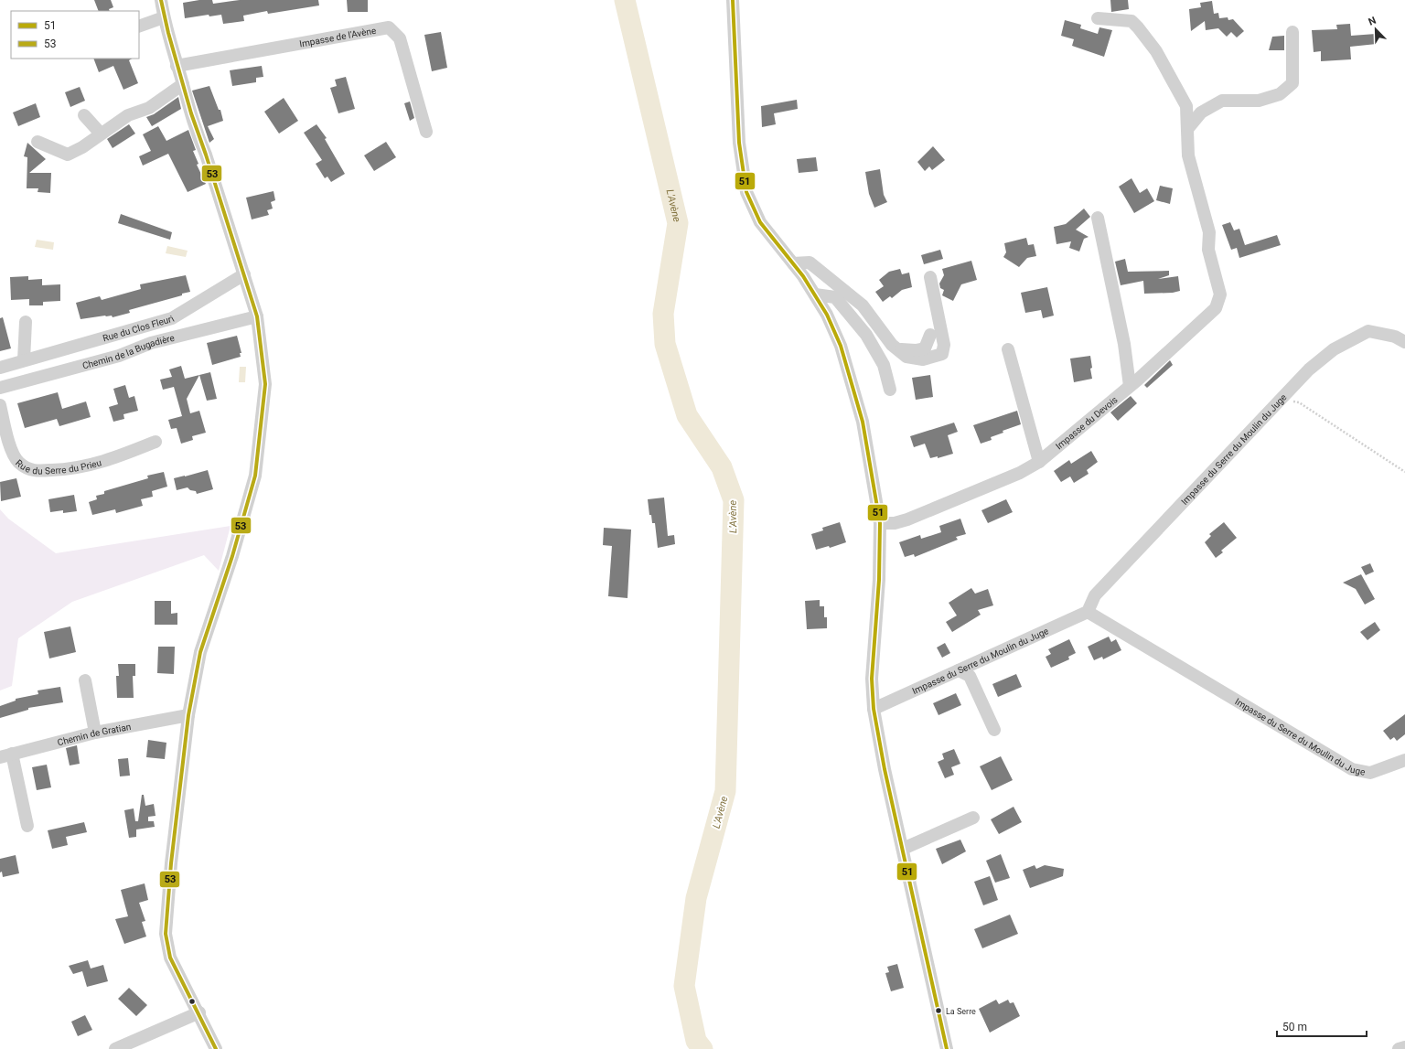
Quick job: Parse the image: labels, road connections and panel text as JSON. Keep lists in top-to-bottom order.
{
  "streets": {
    "street": [
      "Impasse de l'Avène",
      "Rue du Clos Fleuri",
      "Chemin de la Bugadière",
      "Impasse du Devois",
      "Impasse du Serre du Moulin du Juge",
      "Rue du Serre du Prieu",
      "Chemin de Gratian"
    ]
  },
  "water": ["L'Avène"],
  "places": ["La Serre"],
  "lines": ["transit line 51", "transit line 53"],
  "legend": ["51", "53"],
  "scale_bar": "50 m",
  "north": "top left"
}
